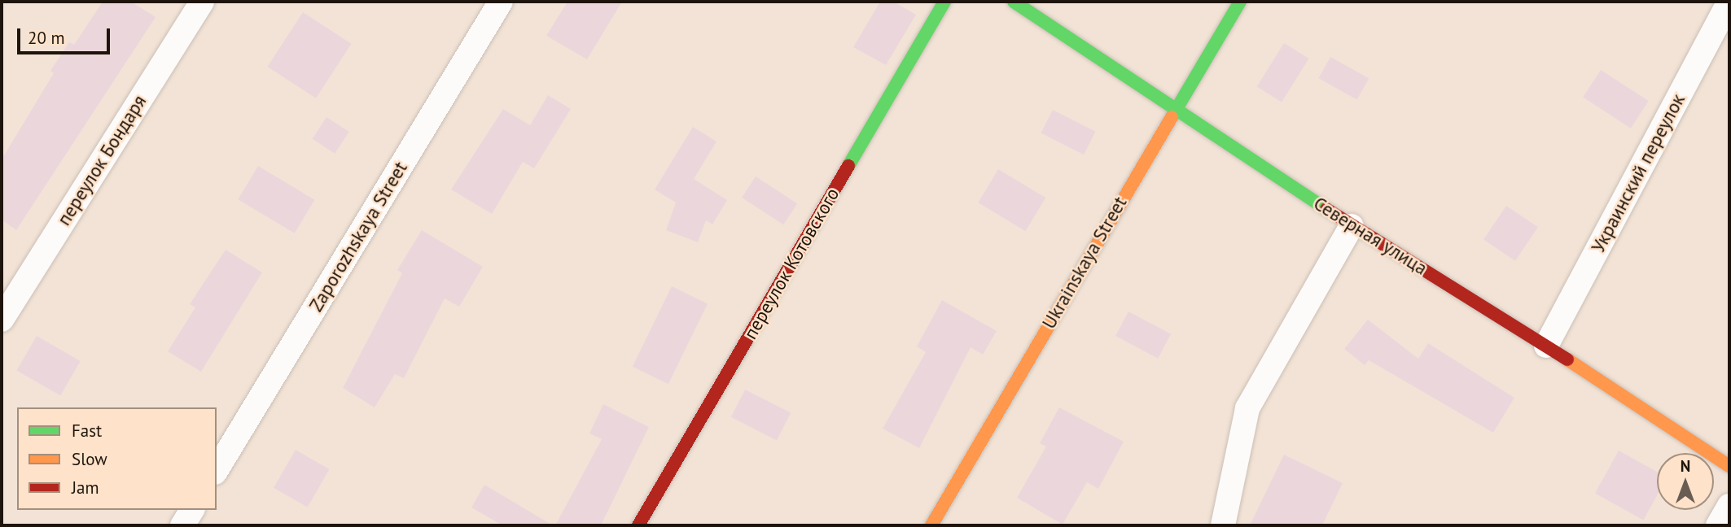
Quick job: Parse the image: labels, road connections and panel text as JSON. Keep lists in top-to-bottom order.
{
  "streets": {
    "street": [
      "переулок Бондаря",
      "Украинский переулок",
      "Северная улица",
      "Zaporozhskaya Street",
      "Ukrainskaya Street",
      "переулок Котовского"
    ]
  },
  "crossings": [
    ["Украинский переулок", "Северная улица"],
    ["Северная улица", "Ukrainskaya Street"]
  ],
  "legend": ["Fast", "Slow", "Jam"],
  "scale_bar": "20 m",
  "north": "top"
}
